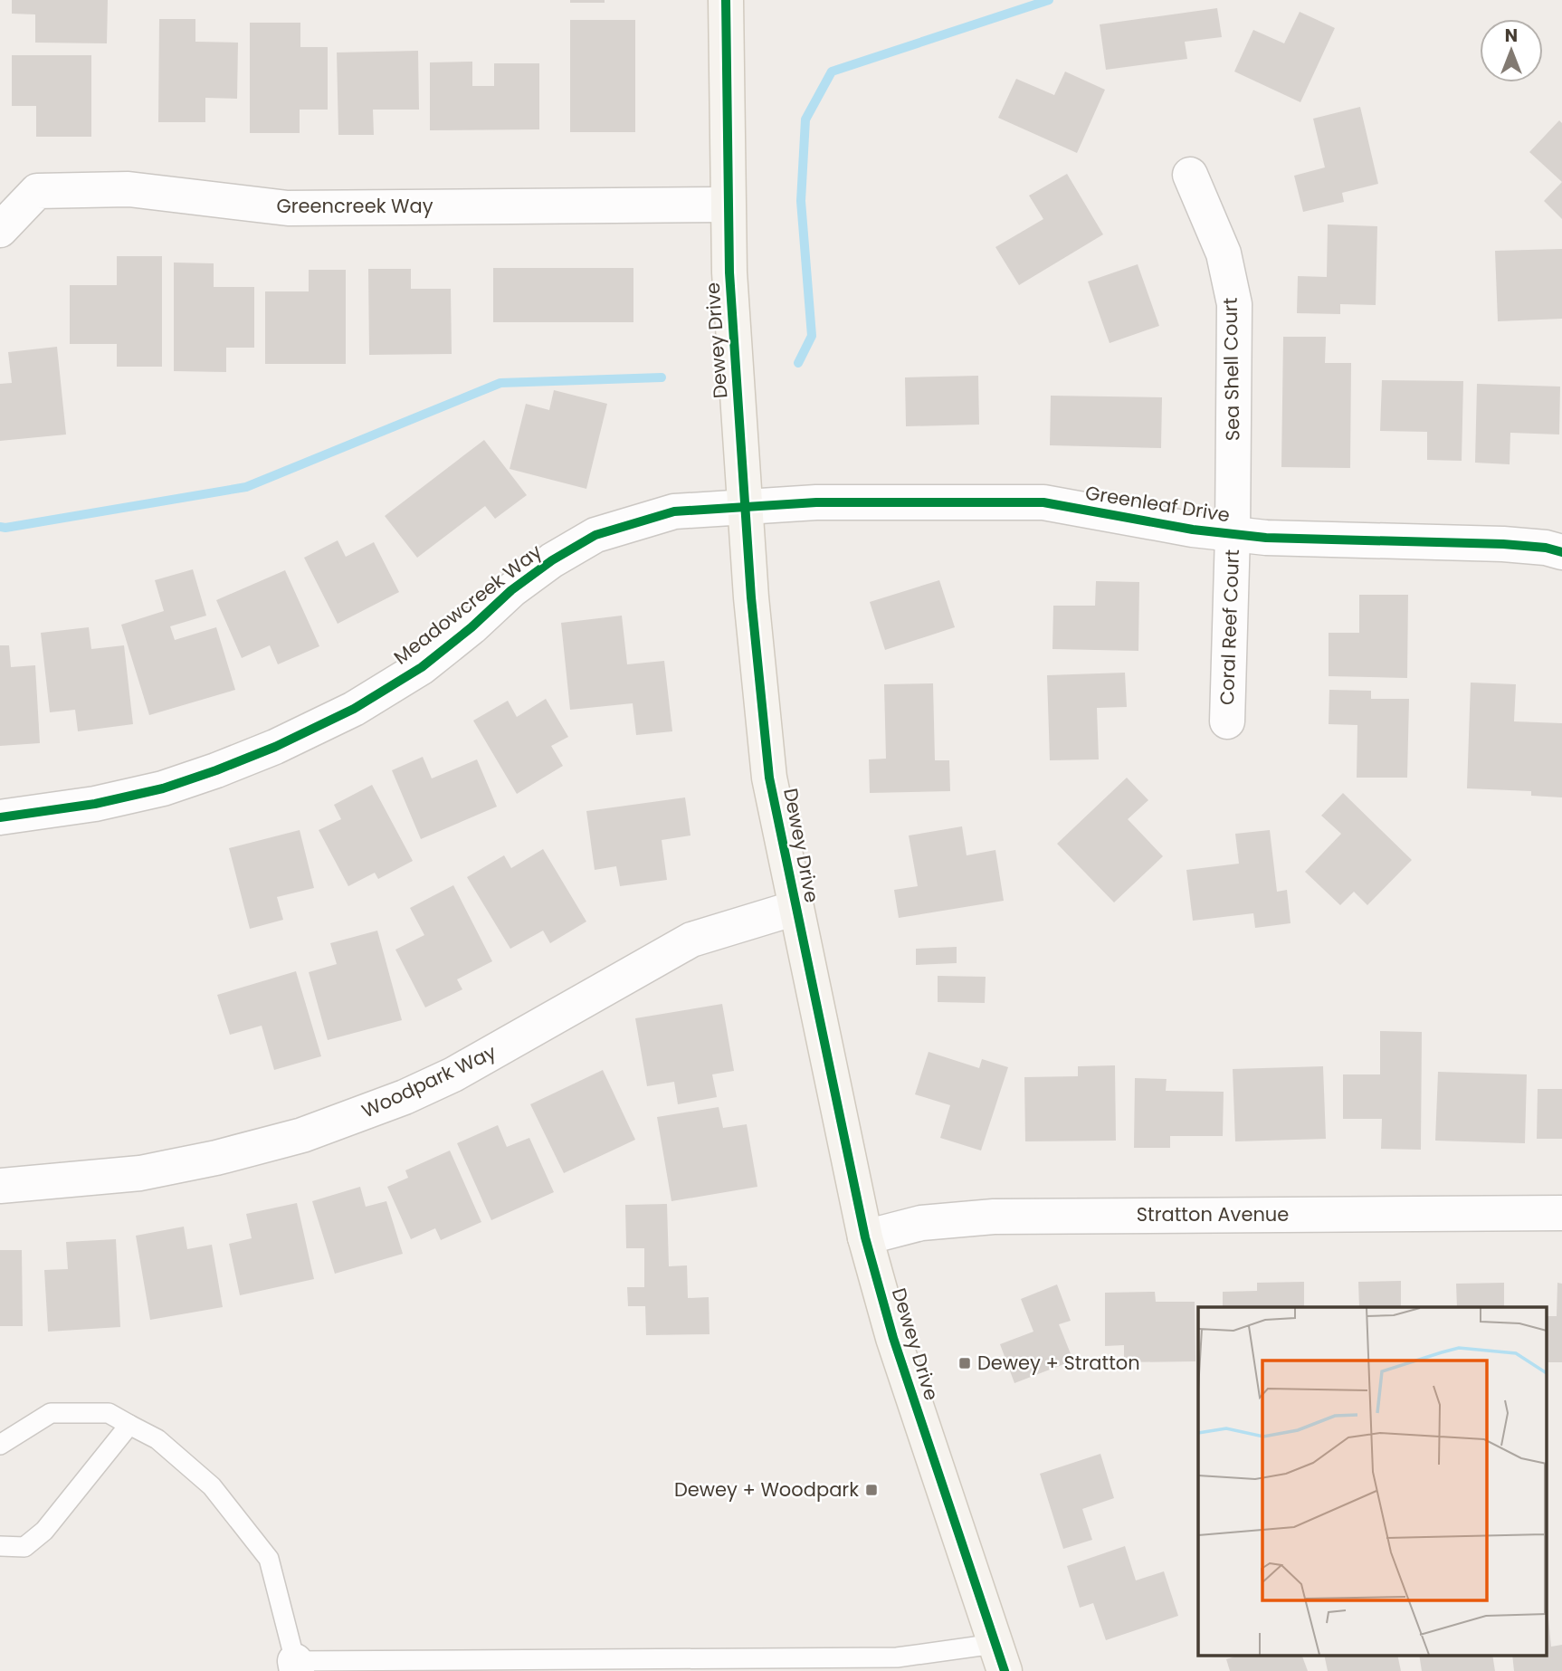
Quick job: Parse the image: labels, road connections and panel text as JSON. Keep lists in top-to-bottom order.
{
  "streets": {
    "main road": ["Dewey Drive"],
    "street": [
      "Greencreek Way",
      "Sea Shell Court",
      "Greenleaf Drive",
      "Meadowcreek Way",
      "Coral Reef Court",
      "Woodpark Way",
      "Stratton Avenue"
    ]
  },
  "crossings": [
    ["Greencreek Way", "Dewey Drive"],
    ["Dewey Drive", "Greenleaf Drive"],
    ["Dewey Drive", "Meadowcreek Way"],
    ["Dewey Drive", "Woodpark Way"],
    ["Dewey Drive", "Stratton Avenue"],
    ["Sea Shell Court", "Greenleaf Drive"],
    ["Sea Shell Court", "Coral Reef Court"],
    ["Greenleaf Drive", "Meadowcreek Way"],
    ["Greenleaf Drive", "Coral Reef Court"]
  ],
  "places": {
    "transit": ["Dewey + Stratton", "Dewey + Woodpark"]
  },
  "north": "top"
}
